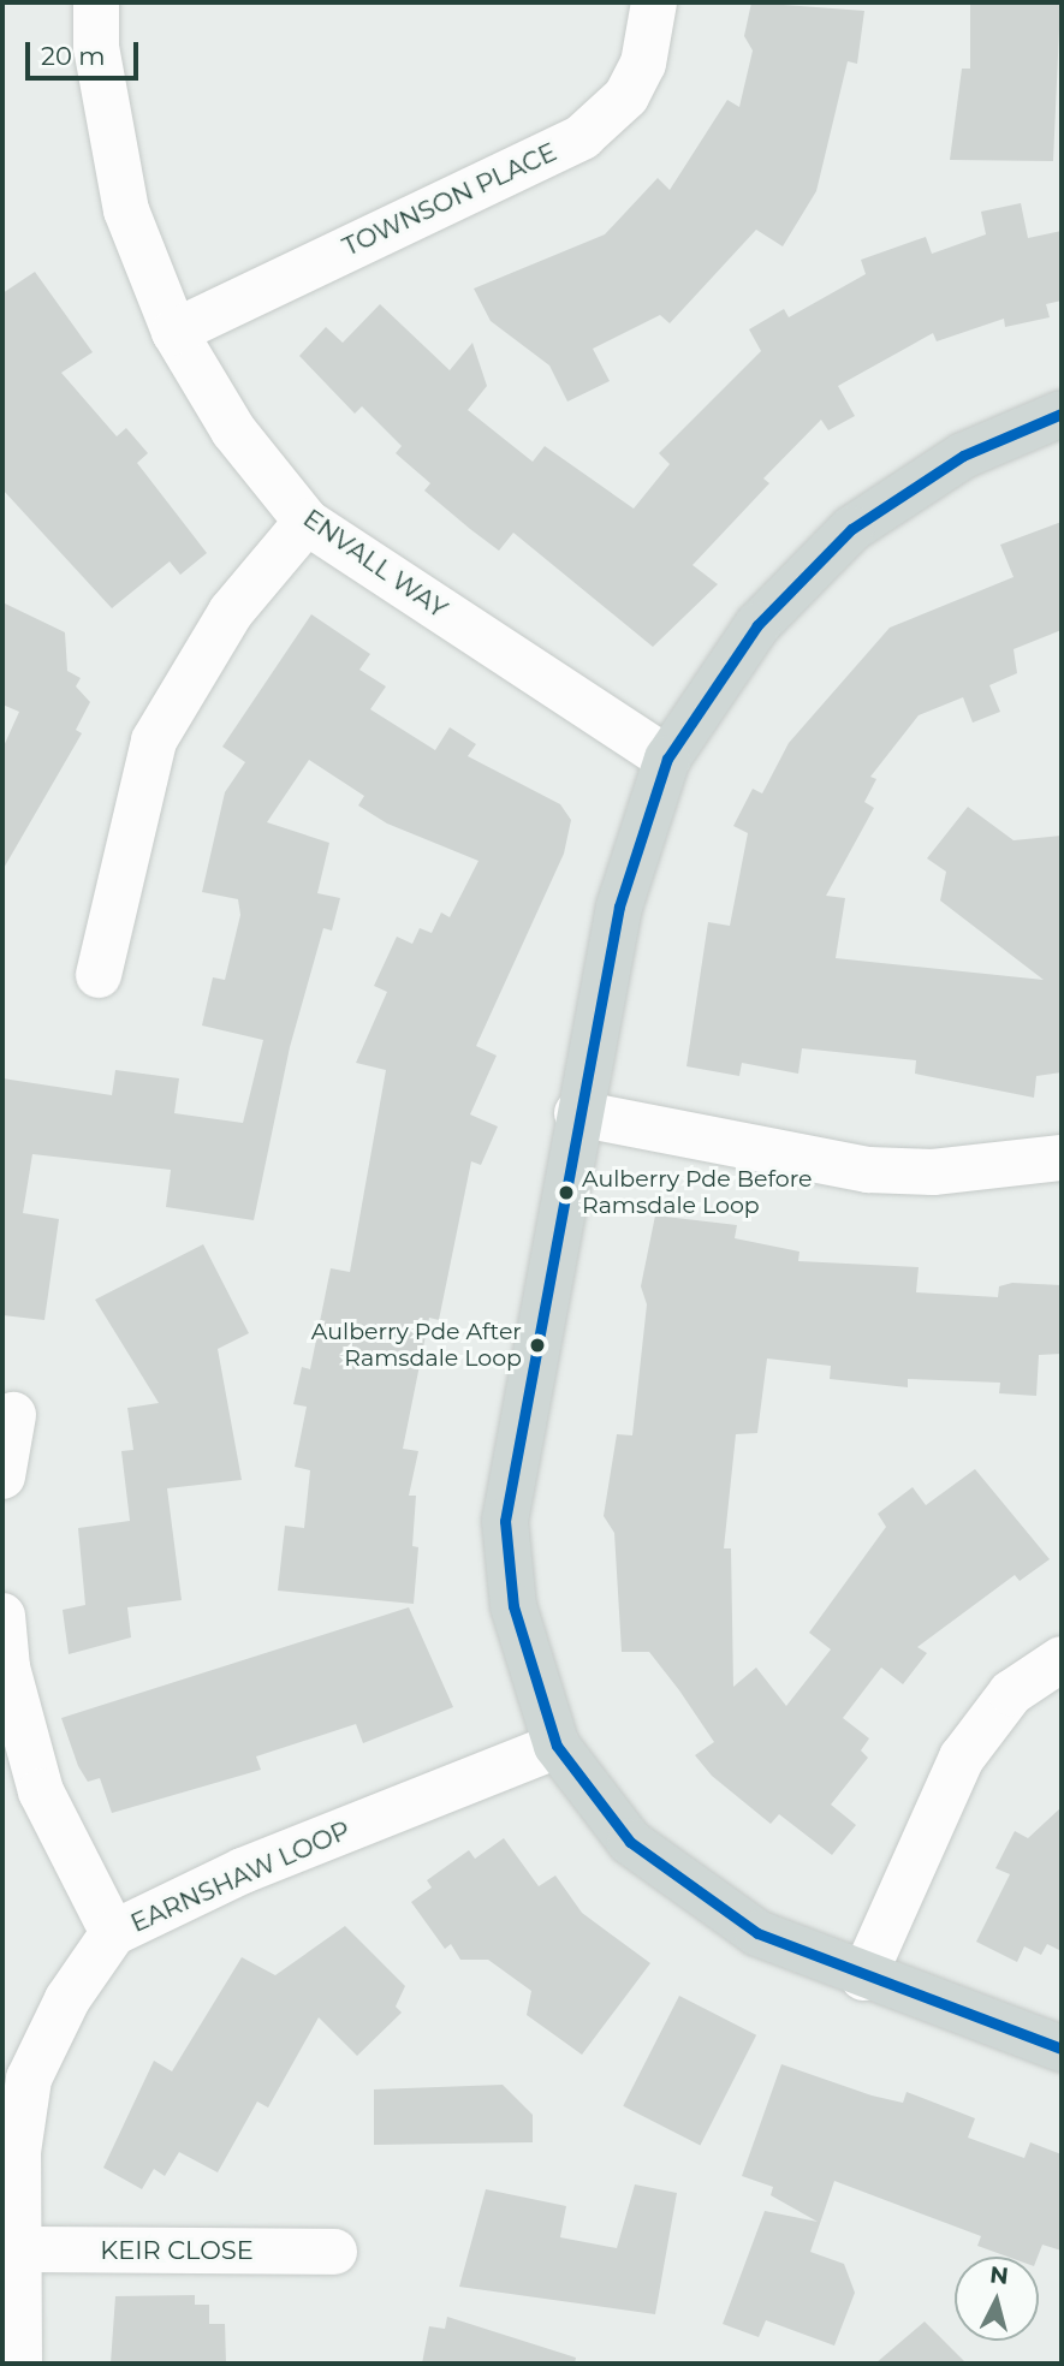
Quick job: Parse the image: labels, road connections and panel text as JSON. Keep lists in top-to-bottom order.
{
  "streets": {
    "street": [
      "TOWNSON PLACE",
      "ENVALL WAY",
      "EARNSHAW LOOP",
      "KEIR CLOSE"
    ]
  },
  "crossings": [
    ["TOWNSON PLACE", "ENVALL WAY"],
    ["EARNSHAW LOOP", "KEIR CLOSE"]
  ],
  "places": ["Aulberry Pde Before Ramsdale Loop", "Aulberry Pde After Ramsdale Loop"],
  "scale_bar": "20 m",
  "north": "top"
}
